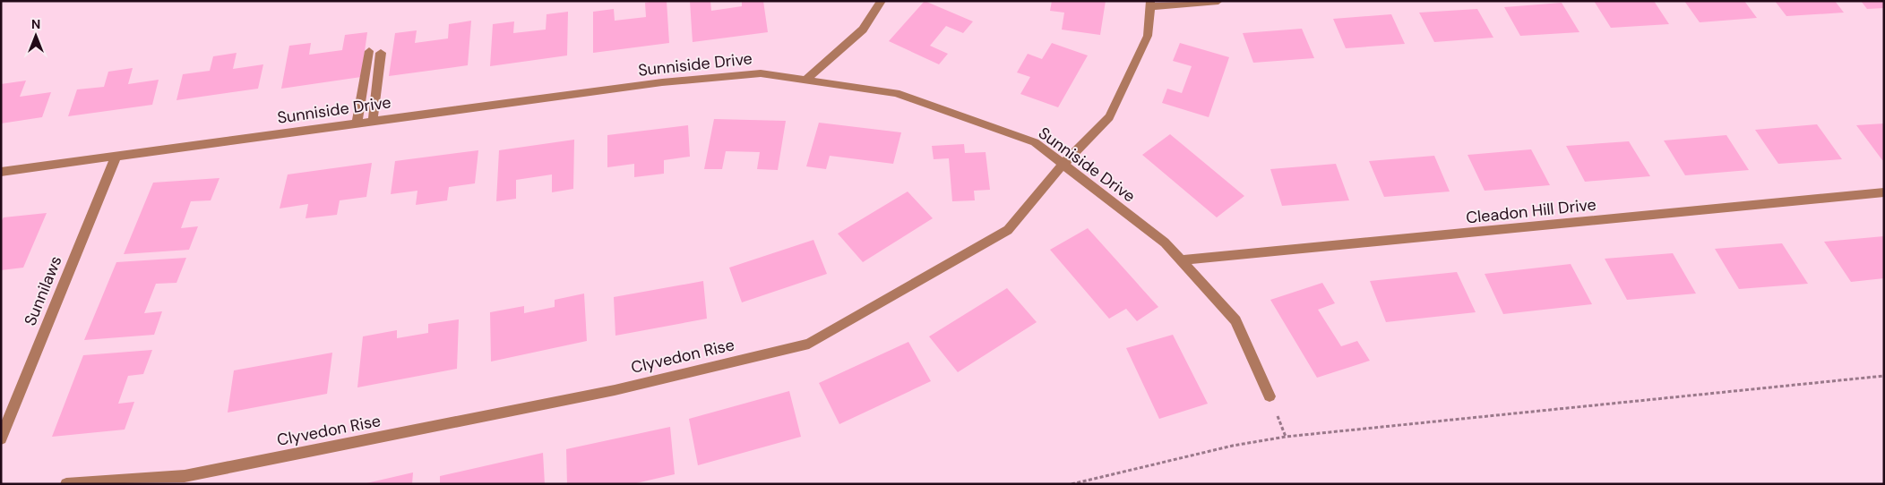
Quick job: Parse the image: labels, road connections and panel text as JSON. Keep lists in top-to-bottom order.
{
  "streets": {
    "street": [
      "Sunniside Drive",
      "Cleadon Hill Drive",
      "Sunnilaws",
      "Clyvedon Rise"
    ]
  },
  "crossings": [
    ["Sunniside Drive", "Cleadon Hill Drive"],
    ["Sunniside Drive", "Sunnilaws"],
    ["Sunniside Drive", "Clyvedon Rise"]
  ],
  "north": "top"
}
